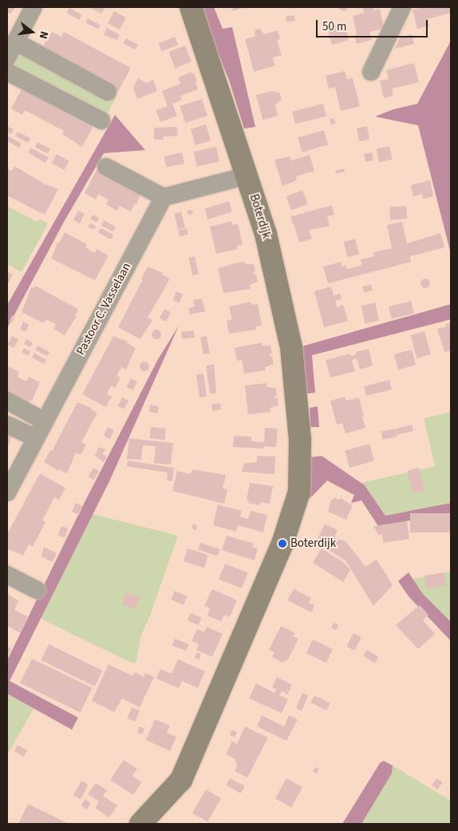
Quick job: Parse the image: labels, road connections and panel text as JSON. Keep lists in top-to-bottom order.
{
  "streets": {
    "street": ["Boterdijk", "Pastoor C. Vasselaan"]
  },
  "places": ["Boterdijk"],
  "scale_bar": "50 m",
  "north": "right"
}
